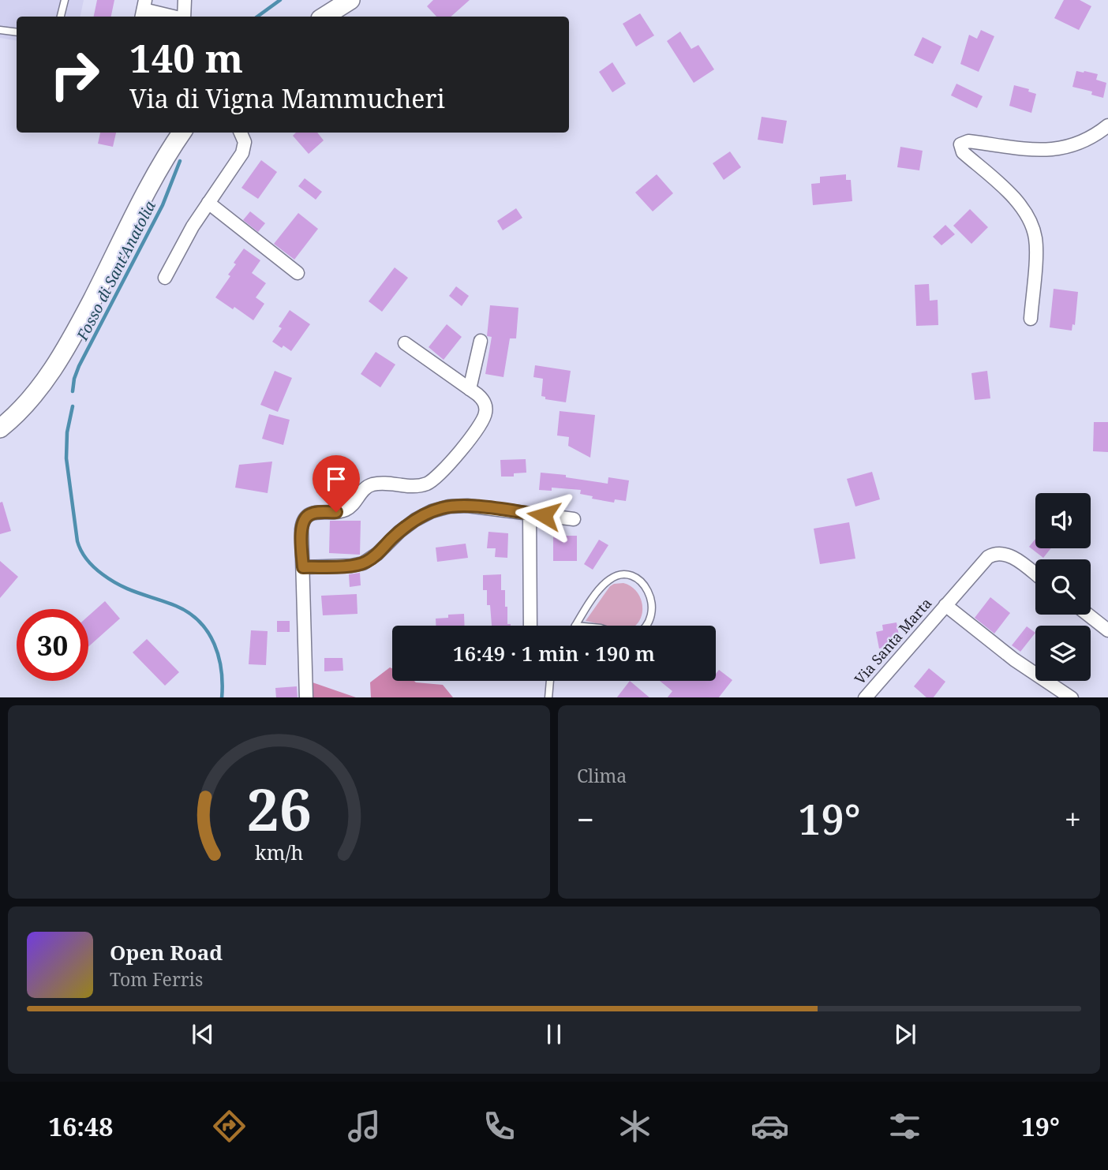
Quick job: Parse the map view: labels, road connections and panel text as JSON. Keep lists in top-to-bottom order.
{
  "streets": {
    "street": ["Via Santa Marta"]
  },
  "water": ["Fosso di Sant'Anatolia"],
  "page": {
    "turn": ["140 m", "Via di Vigna Mammucheri"],
    "limit": "30",
    "trip": "16:49 · 1 min · 190 m",
    "tile": "Clima",
    "heat": ["−", "19°", "+"],
    "song": ["Open Road", "Tom Ferris"],
    "tabs": ["16:48", "19°"],
    "gauge": ["26", "km/h"]
  }
}
